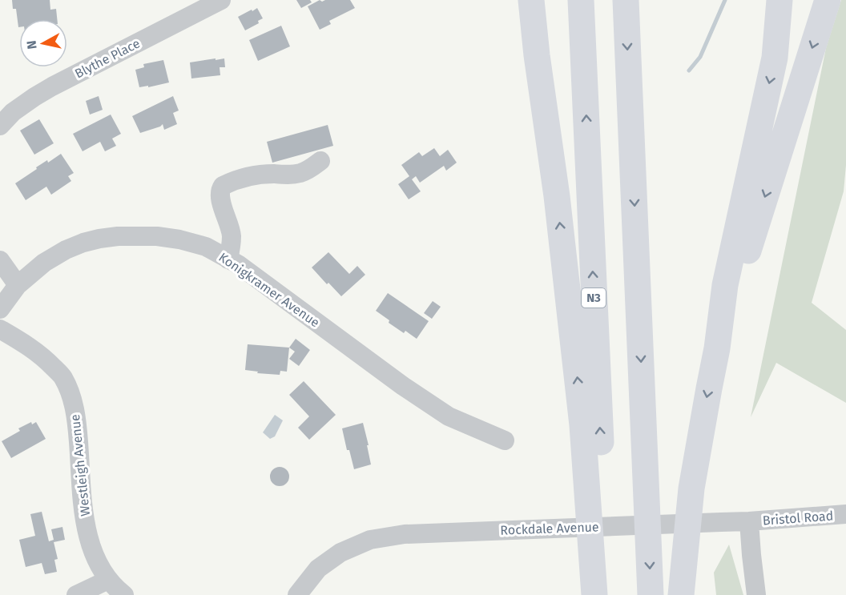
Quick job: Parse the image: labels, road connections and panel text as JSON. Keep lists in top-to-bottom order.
{
  "streets": {
    "highway": ["N3"],
    "street": [
      "Blythe Place",
      "Konigkramer Avenue",
      "Westleigh Avenue",
      "Bristol Road",
      "Rockdale Avenue"
    ]
  },
  "crossings": [
    ["Bristol Road", "Rockdale Avenue"]
  ],
  "north": "left"
}
